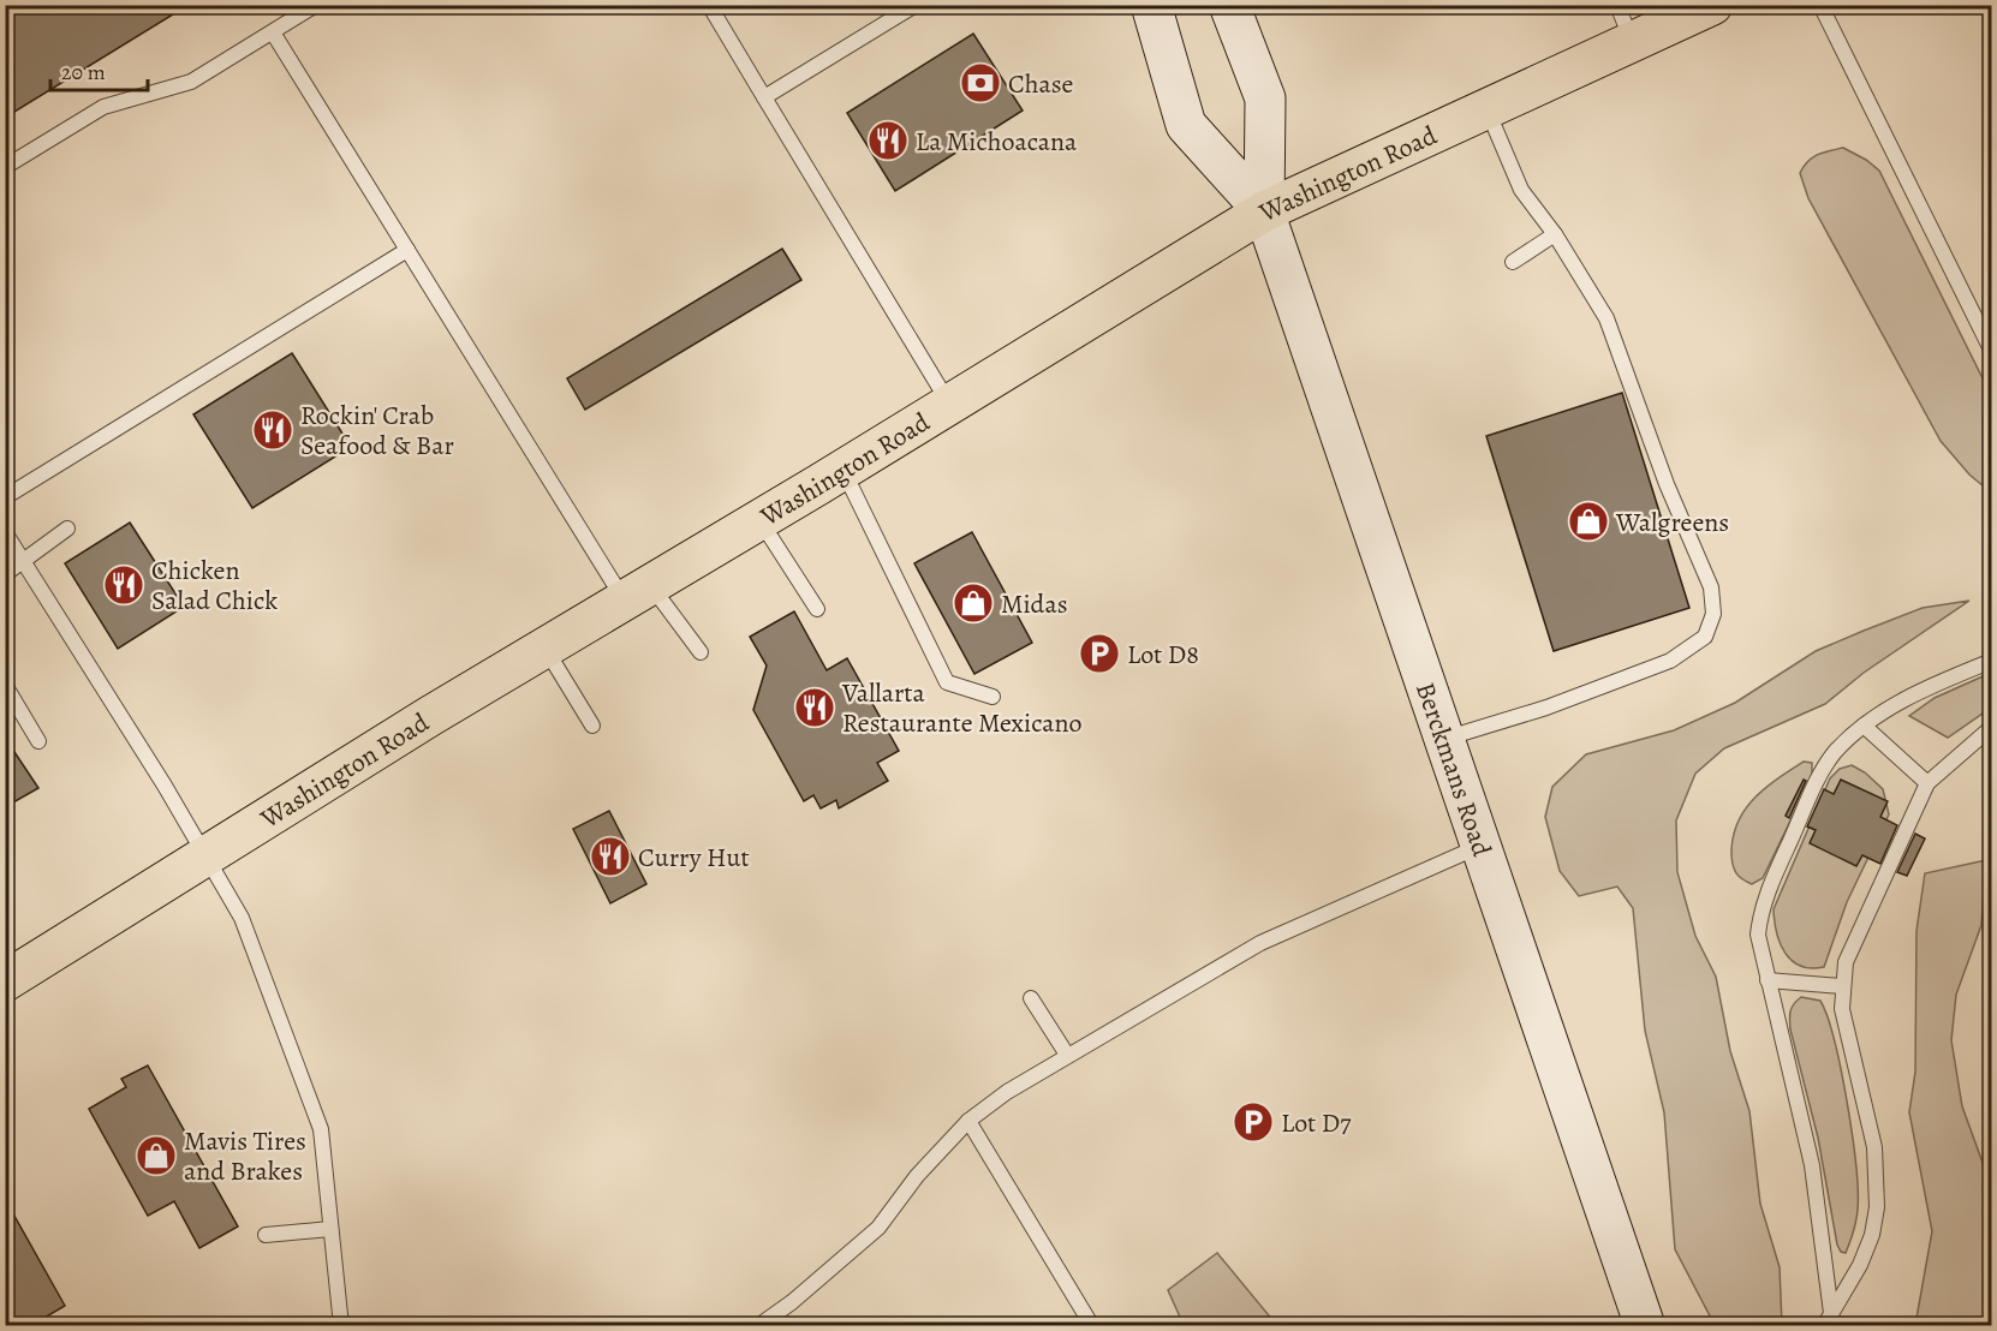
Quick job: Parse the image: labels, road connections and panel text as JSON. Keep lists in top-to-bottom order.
{
  "streets": {
    "main road": ["Washington Road", "Berckmans Road"]
  },
  "crossings": [
    ["Washington Road", "Berckmans Road"]
  ],
  "places": {
    "bank": ["Chase"],
    "restaurant": [
      "La Michoacana",
      "Rockin' Crab Seafood & Bar",
      "Chicken Salad Chick",
      "Vallarta Restaurante Mexicano",
      "Curry Hut"
    ],
    "shop": ["Walgreens", "Midas", "Mavis Tires and Brakes"],
    "parking": ["Lot D8", "Lot D7"]
  },
  "scale_bar": "20 m"
}
